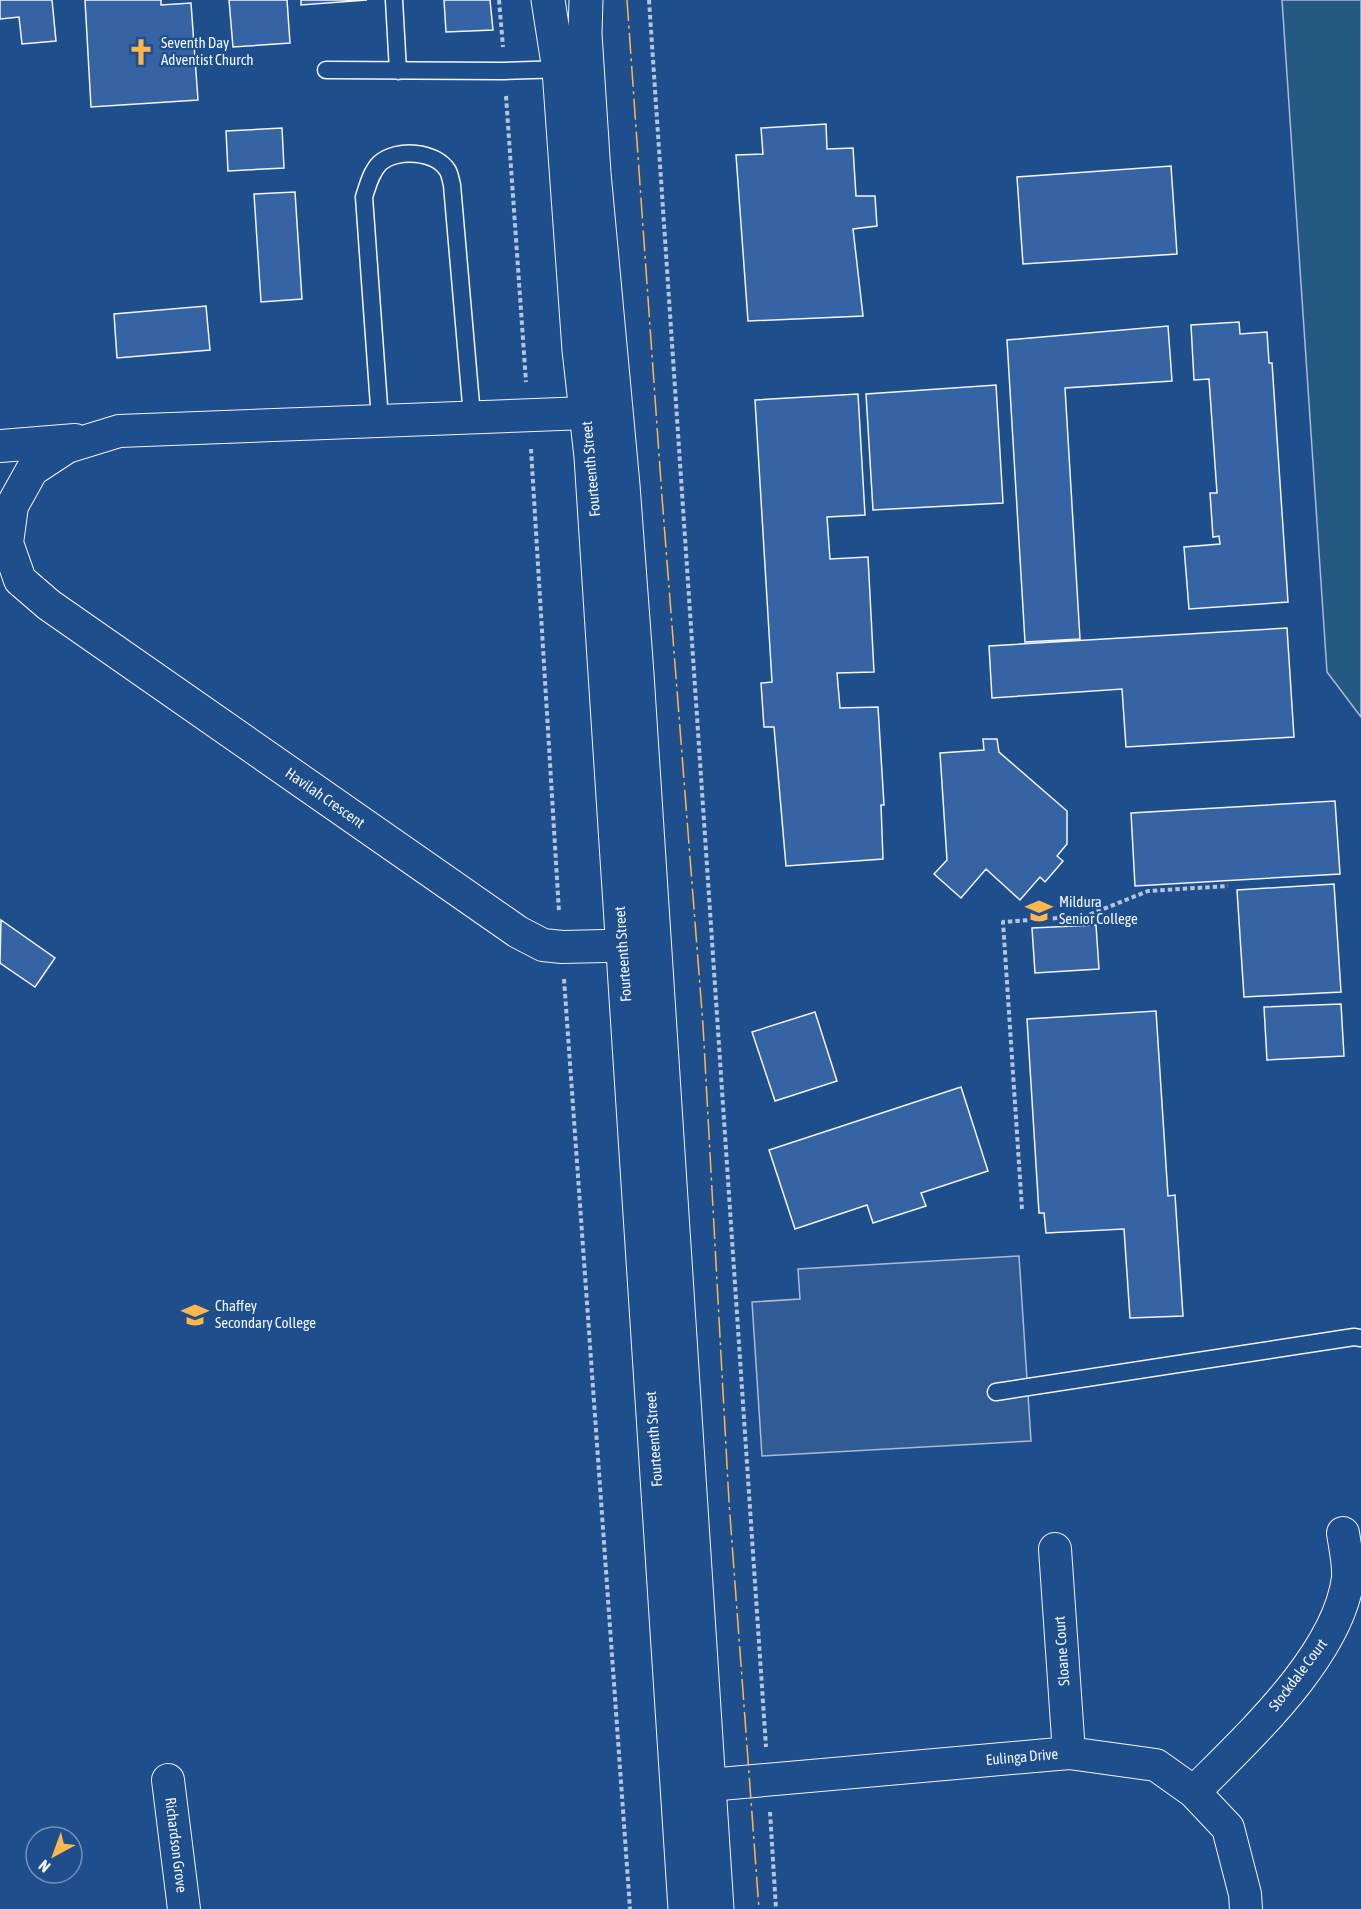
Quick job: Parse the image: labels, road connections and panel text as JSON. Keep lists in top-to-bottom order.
{
  "streets": {
    "street": [
      "Fourteenth Street",
      "Havilah Crescent",
      "Sloane Court",
      "Stockdale Court",
      "Eulinga Drive",
      "Richardson Grove"
    ]
  },
  "crossings": [
    ["Fourteenth Street", "Havilah Crescent"],
    ["Fourteenth Street", "Eulinga Drive"],
    ["Sloane Court", "Eulinga Drive"],
    ["Stockdale Court", "Eulinga Drive"]
  ],
  "places": {
    "church": ["Seventh Day Adventist Church"],
    "school or university": ["Mildura Senior College", "Chaffey Secondary College"]
  },
  "north": "bottom left"
}
